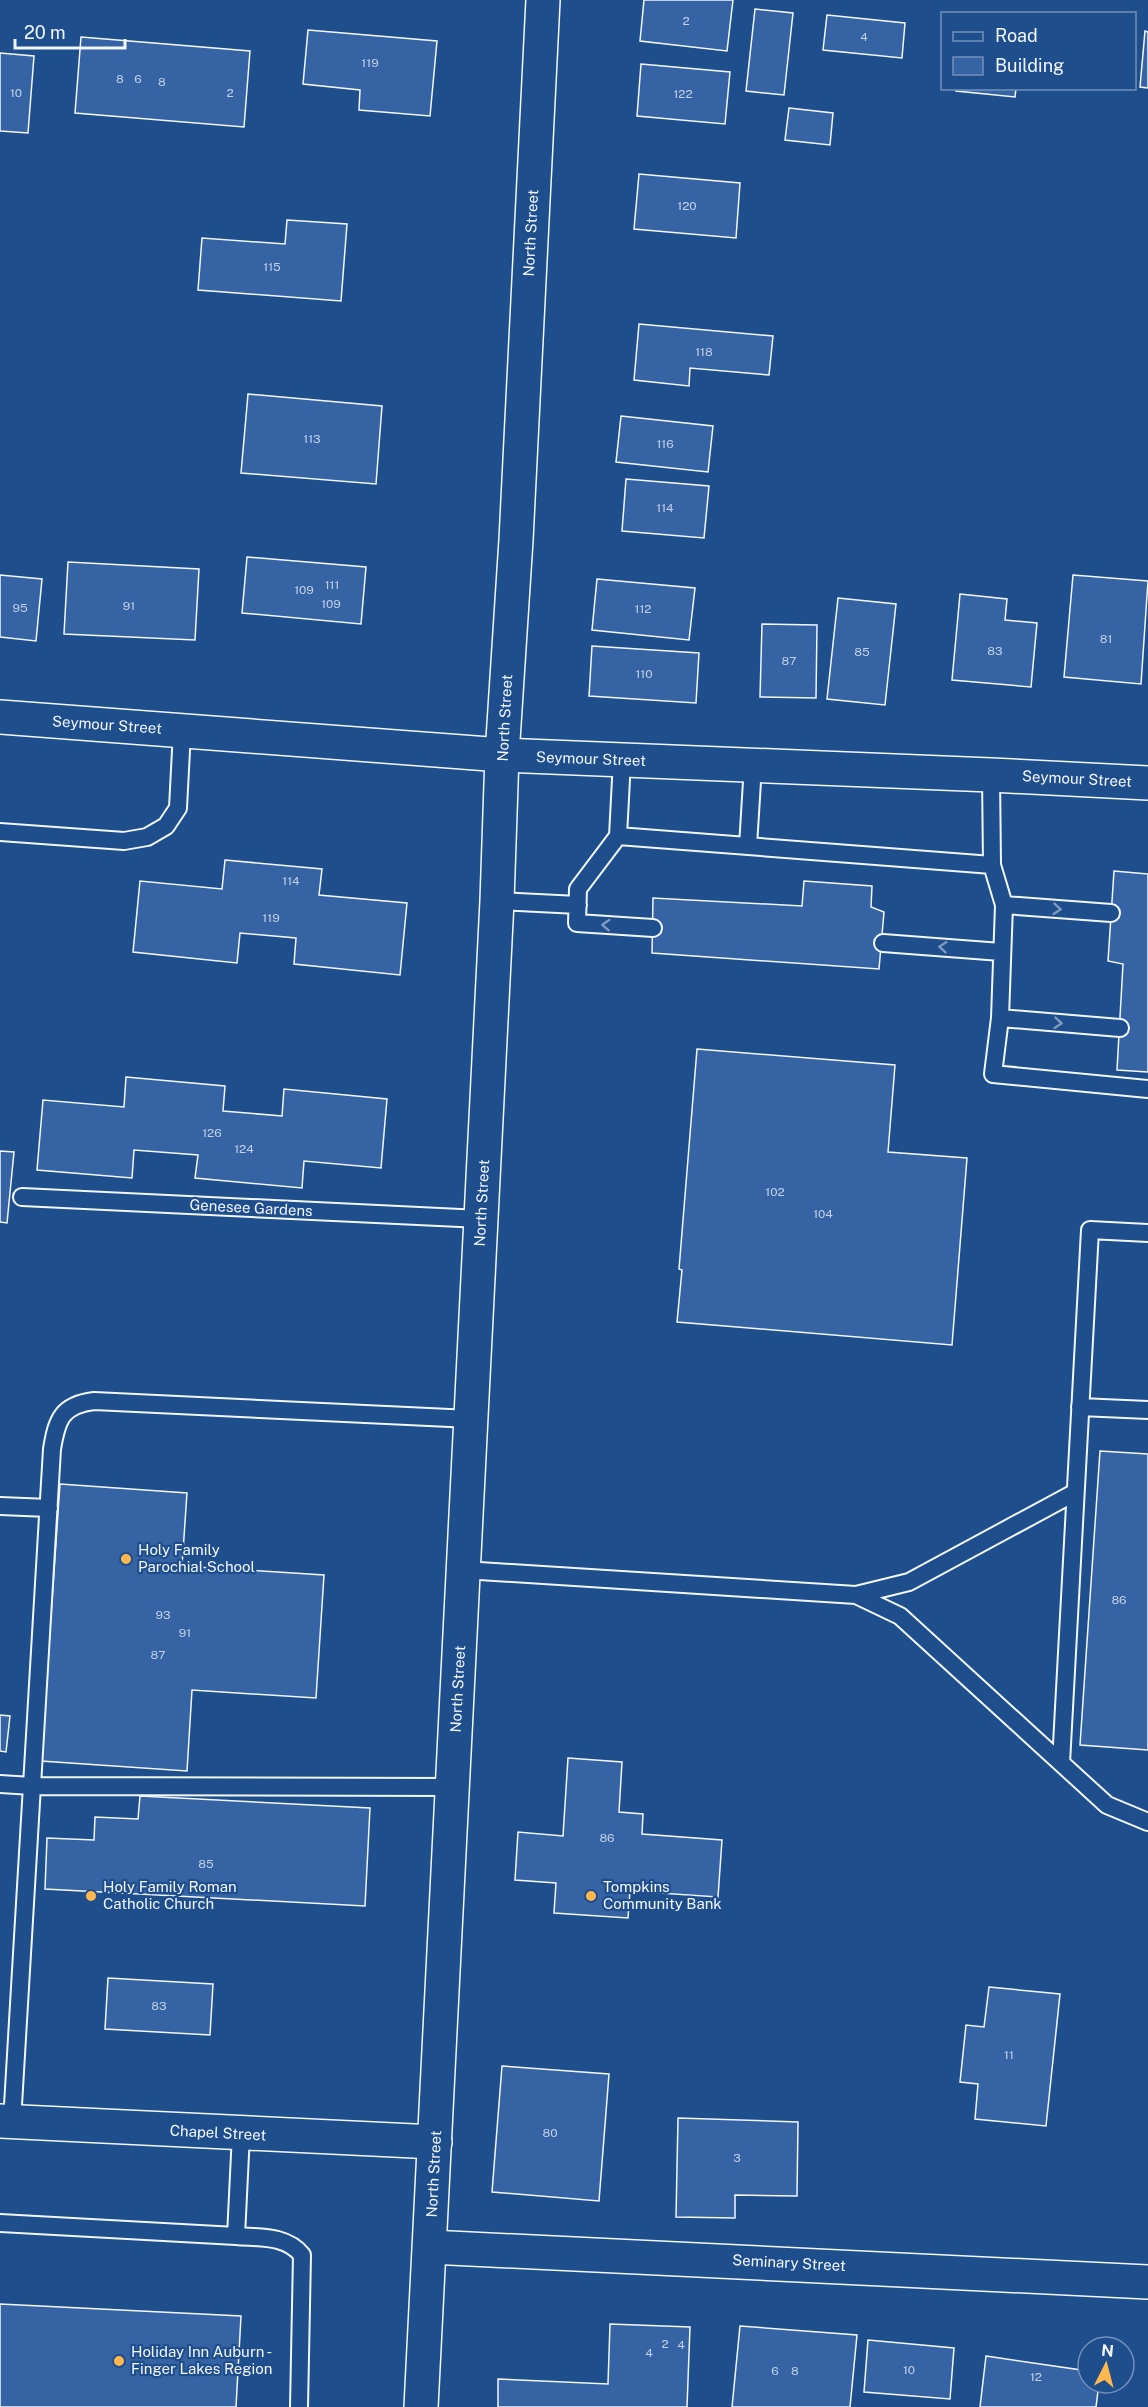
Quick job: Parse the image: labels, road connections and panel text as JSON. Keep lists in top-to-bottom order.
{
  "streets": {
    "main road": [
      "North Street",
      "Seymour Street",
      "Chapel Street",
      "Seminary Street"
    ],
    "lane": ["Genesee Gardens"]
  },
  "crossings": [
    ["North Street", "Seymour Street"],
    ["North Street", "Genesee Gardens"],
    ["North Street", "Chapel Street"],
    ["North Street", "Seminary Street"]
  ],
  "places": [
    "Holy Family Parochial School",
    "Holy Family Roman Catholic Church",
    "Tompkins Community Bank",
    "Holiday Inn Auburn - Finger Lakes Region"
  ],
  "house_numbers": [
    "2",
    "4",
    "119",
    "8",
    "6",
    "8",
    "10",
    "2",
    "122",
    "120",
    "115",
    "118",
    "113",
    "116",
    "114",
    "111",
    "109",
    "109",
    "91",
    "95",
    "112",
    "81",
    "83",
    "85",
    "87",
    "110",
    "114",
    "119",
    "126",
    "124",
    "102",
    "104",
    "86",
    "93",
    "91",
    "87",
    "86",
    "85",
    "83",
    "11",
    "80",
    "3",
    "2",
    "4",
    "4",
    "10",
    "6",
    "8",
    "12"
  ],
  "legend": ["Road", "Building"],
  "scale_bar": "20 m",
  "north": "top"
}
